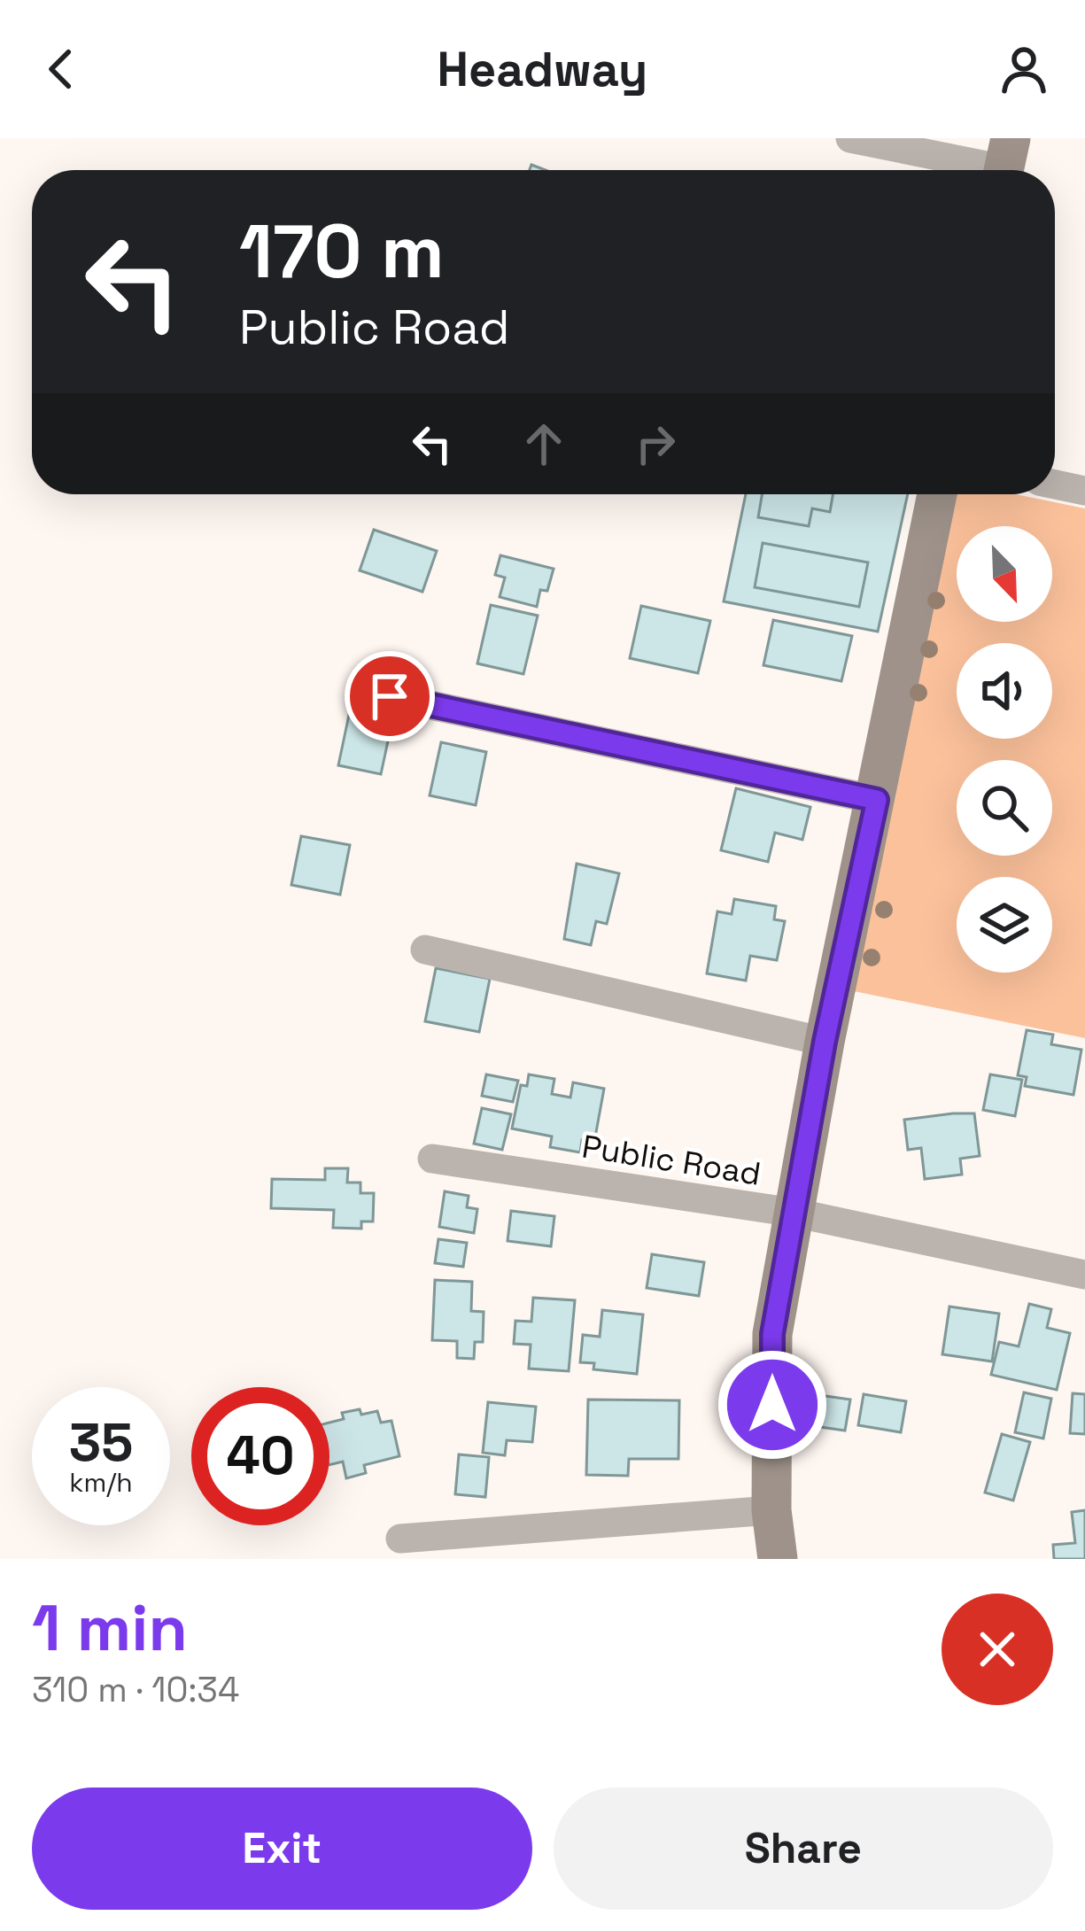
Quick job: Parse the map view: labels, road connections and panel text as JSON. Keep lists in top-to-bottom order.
{
  "streets": {
    "street": ["Public Road"]
  },
  "north": "bottom right",
  "page": {
    "header": "Headway",
    "turn": ["170 m", "Public Road"],
    "speed": "35 km/h",
    "limit": "40",
    "heading": ["1 min", "310 m · 10:34"],
    "buttons": ["Exit", "Share"]
  }
}
